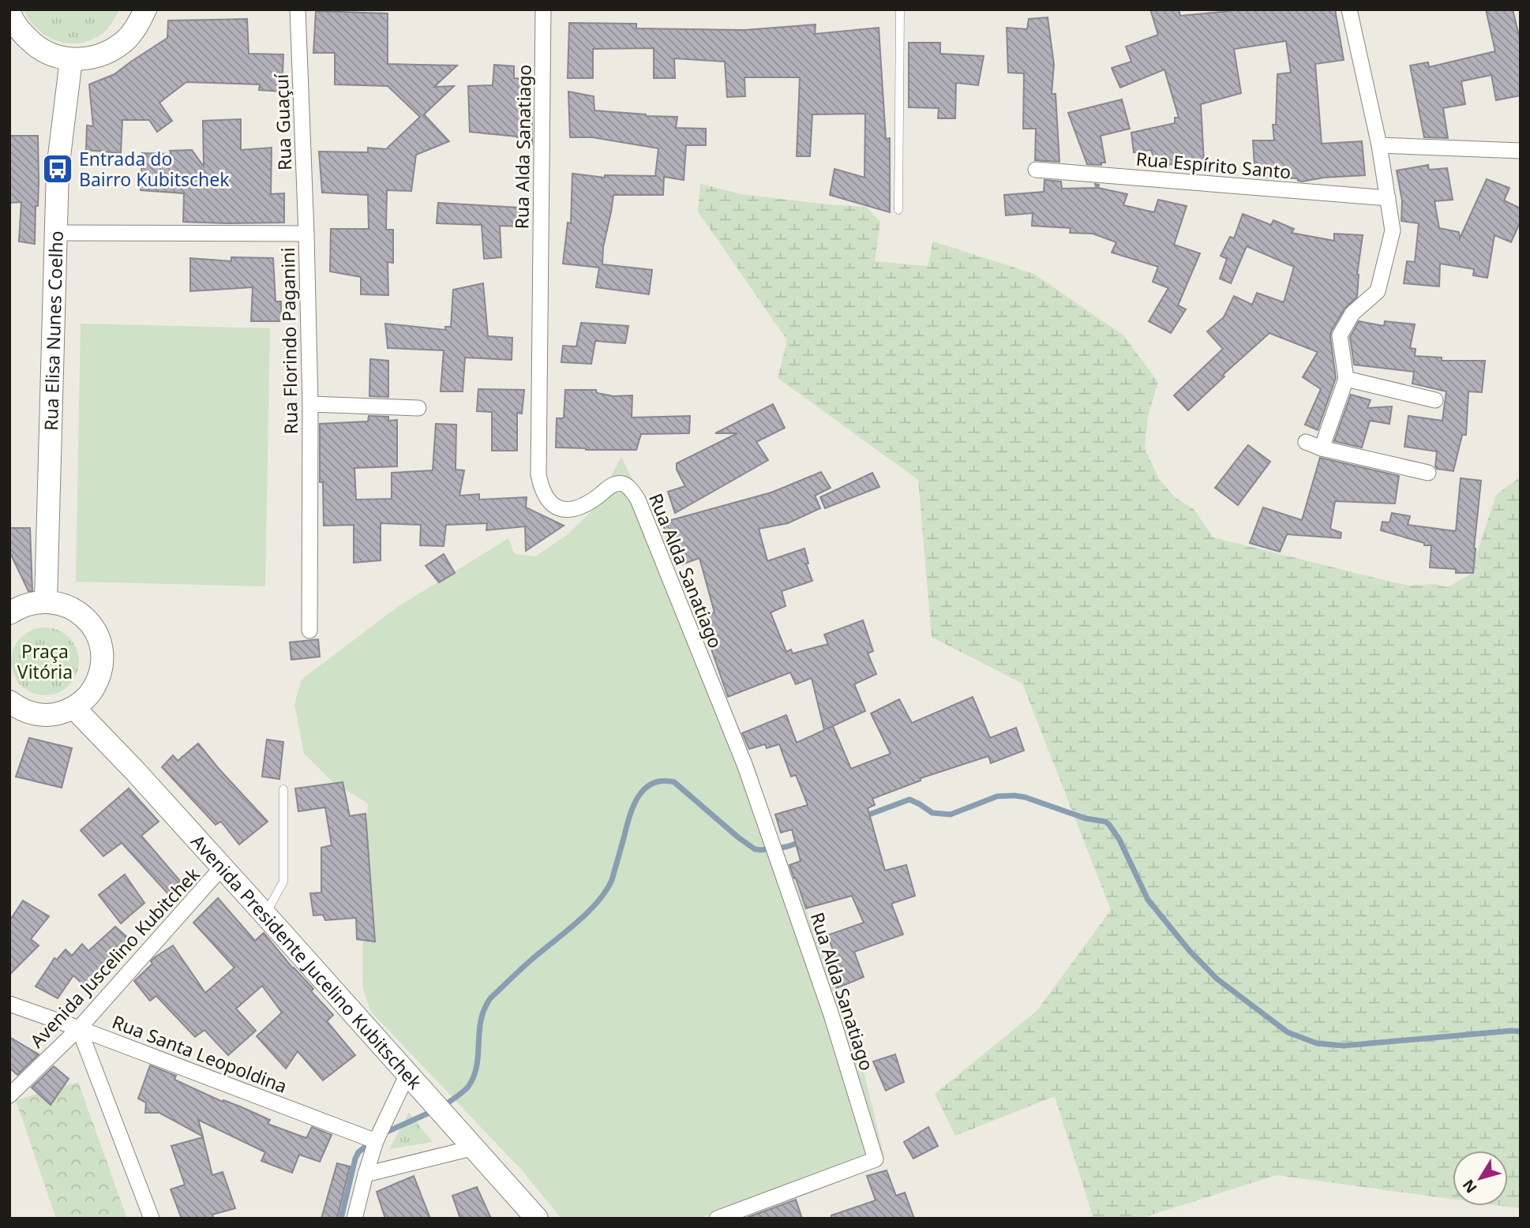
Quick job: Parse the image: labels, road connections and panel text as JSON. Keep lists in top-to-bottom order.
{
  "streets": {
    "street": [
      "Rua Guaçuí",
      "Rua Alda Sanatiago",
      "Rua Espírito Santo",
      "Rua Elisa Nunes Coelho",
      "Rua Florindo Paganini",
      "Avenida Juscelino Kubitchek",
      "Avenida Presidente Jucelino Kubitschek",
      "Rua Santa Leopoldina"
    ]
  },
  "crossings": [
    ["Rua Guaçuí", "Rua Florindo Paganini"],
    ["Rua Elisa Nunes Coelho", "Rua Florindo Paganini"],
    ["Avenida Juscelino Kubitchek", "Avenida Presidente Jucelino Kubitschek"],
    ["Avenida Juscelino Kubitchek", "Rua Santa Leopoldina"]
  ],
  "parks": ["Praça Vitória"],
  "places": {
    "bus stop": ["Entrada do Bairro Kubitschek"]
  },
  "north": "bottom left"
}
